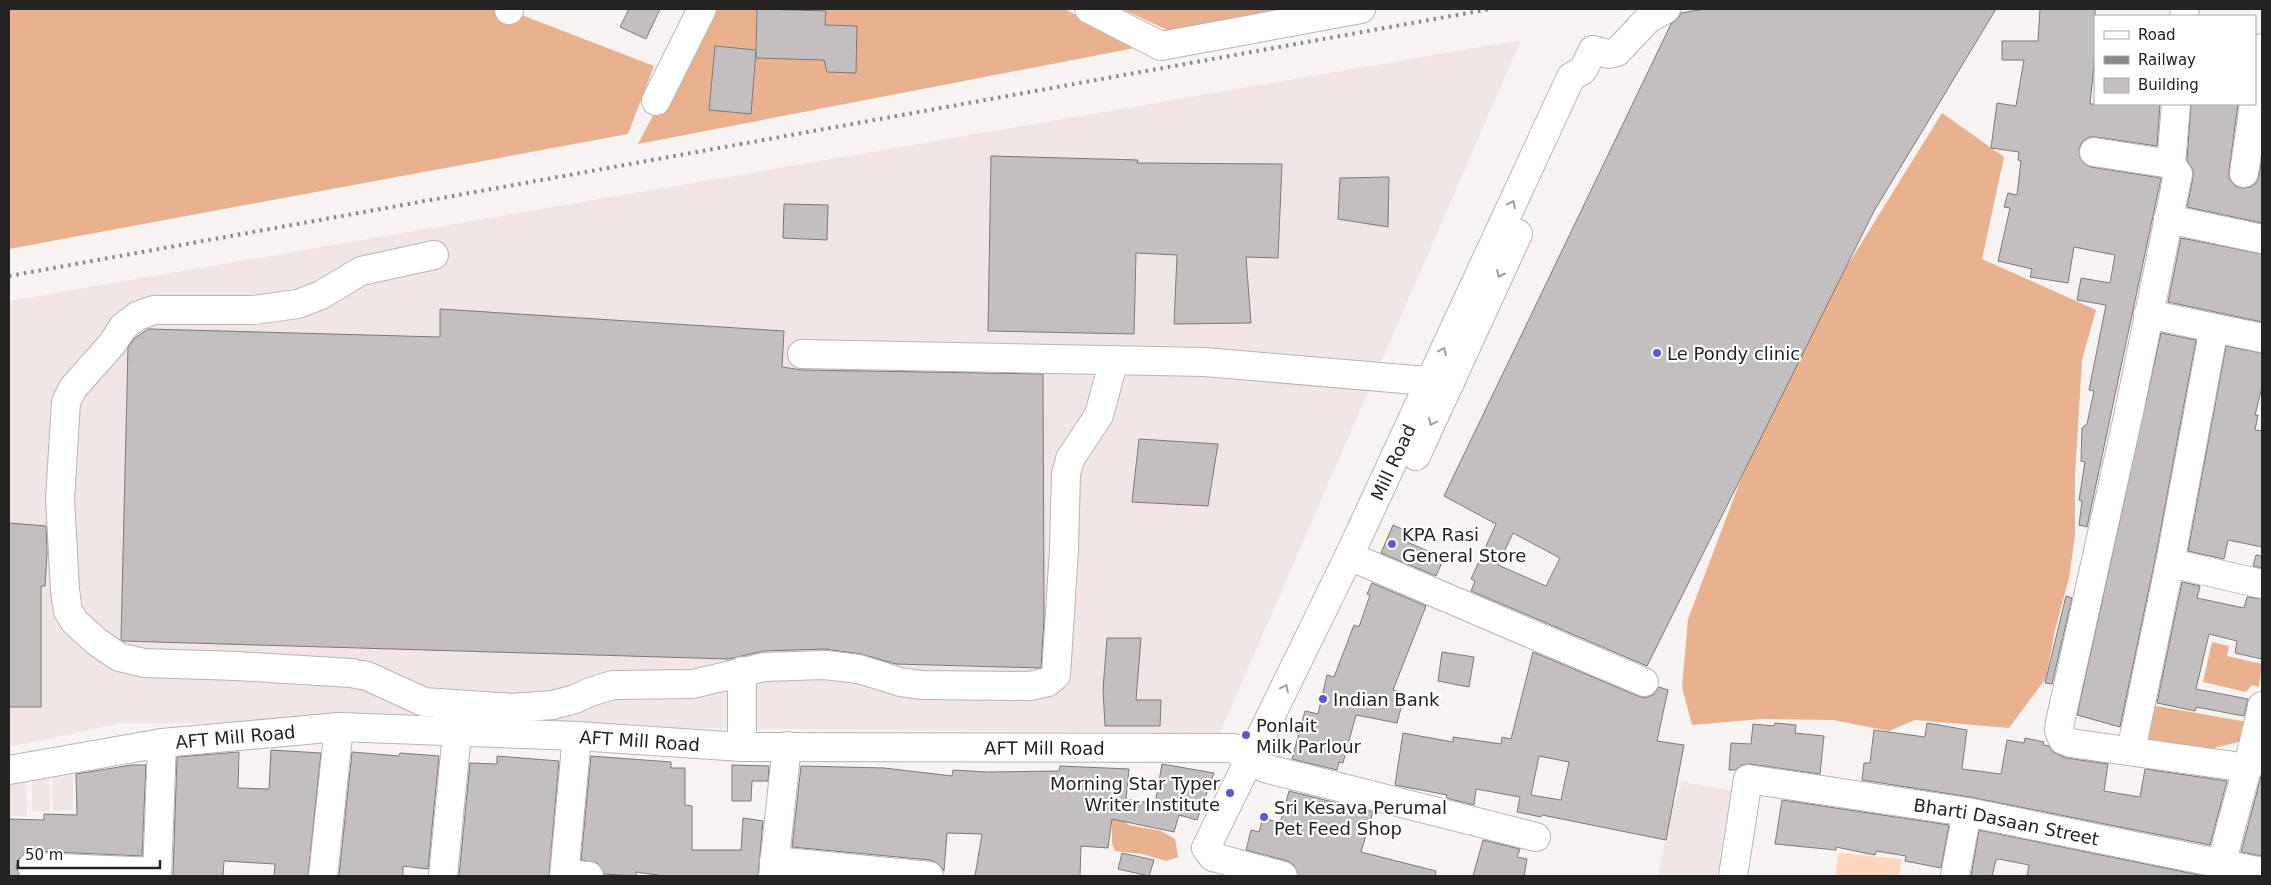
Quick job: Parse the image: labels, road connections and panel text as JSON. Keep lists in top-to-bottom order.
{
  "streets": {
    "street": ["Mill Road", "AFT Mill Road", "Bharti Dasaan Street"]
  },
  "crossings": [
    ["Mill Road", "AFT Mill Road"]
  ],
  "places": [
    "Le Pondy clinic",
    "KPA Rasi General Store",
    "Indian Bank",
    "Ponlait Milk Parlour",
    "Morning Star Typer Writer Institute",
    "Sri Kesava Perumal Pet Feed Shop"
  ],
  "legend": ["Road", "Railway", "Building"],
  "scale_bar": "50 m"
}
